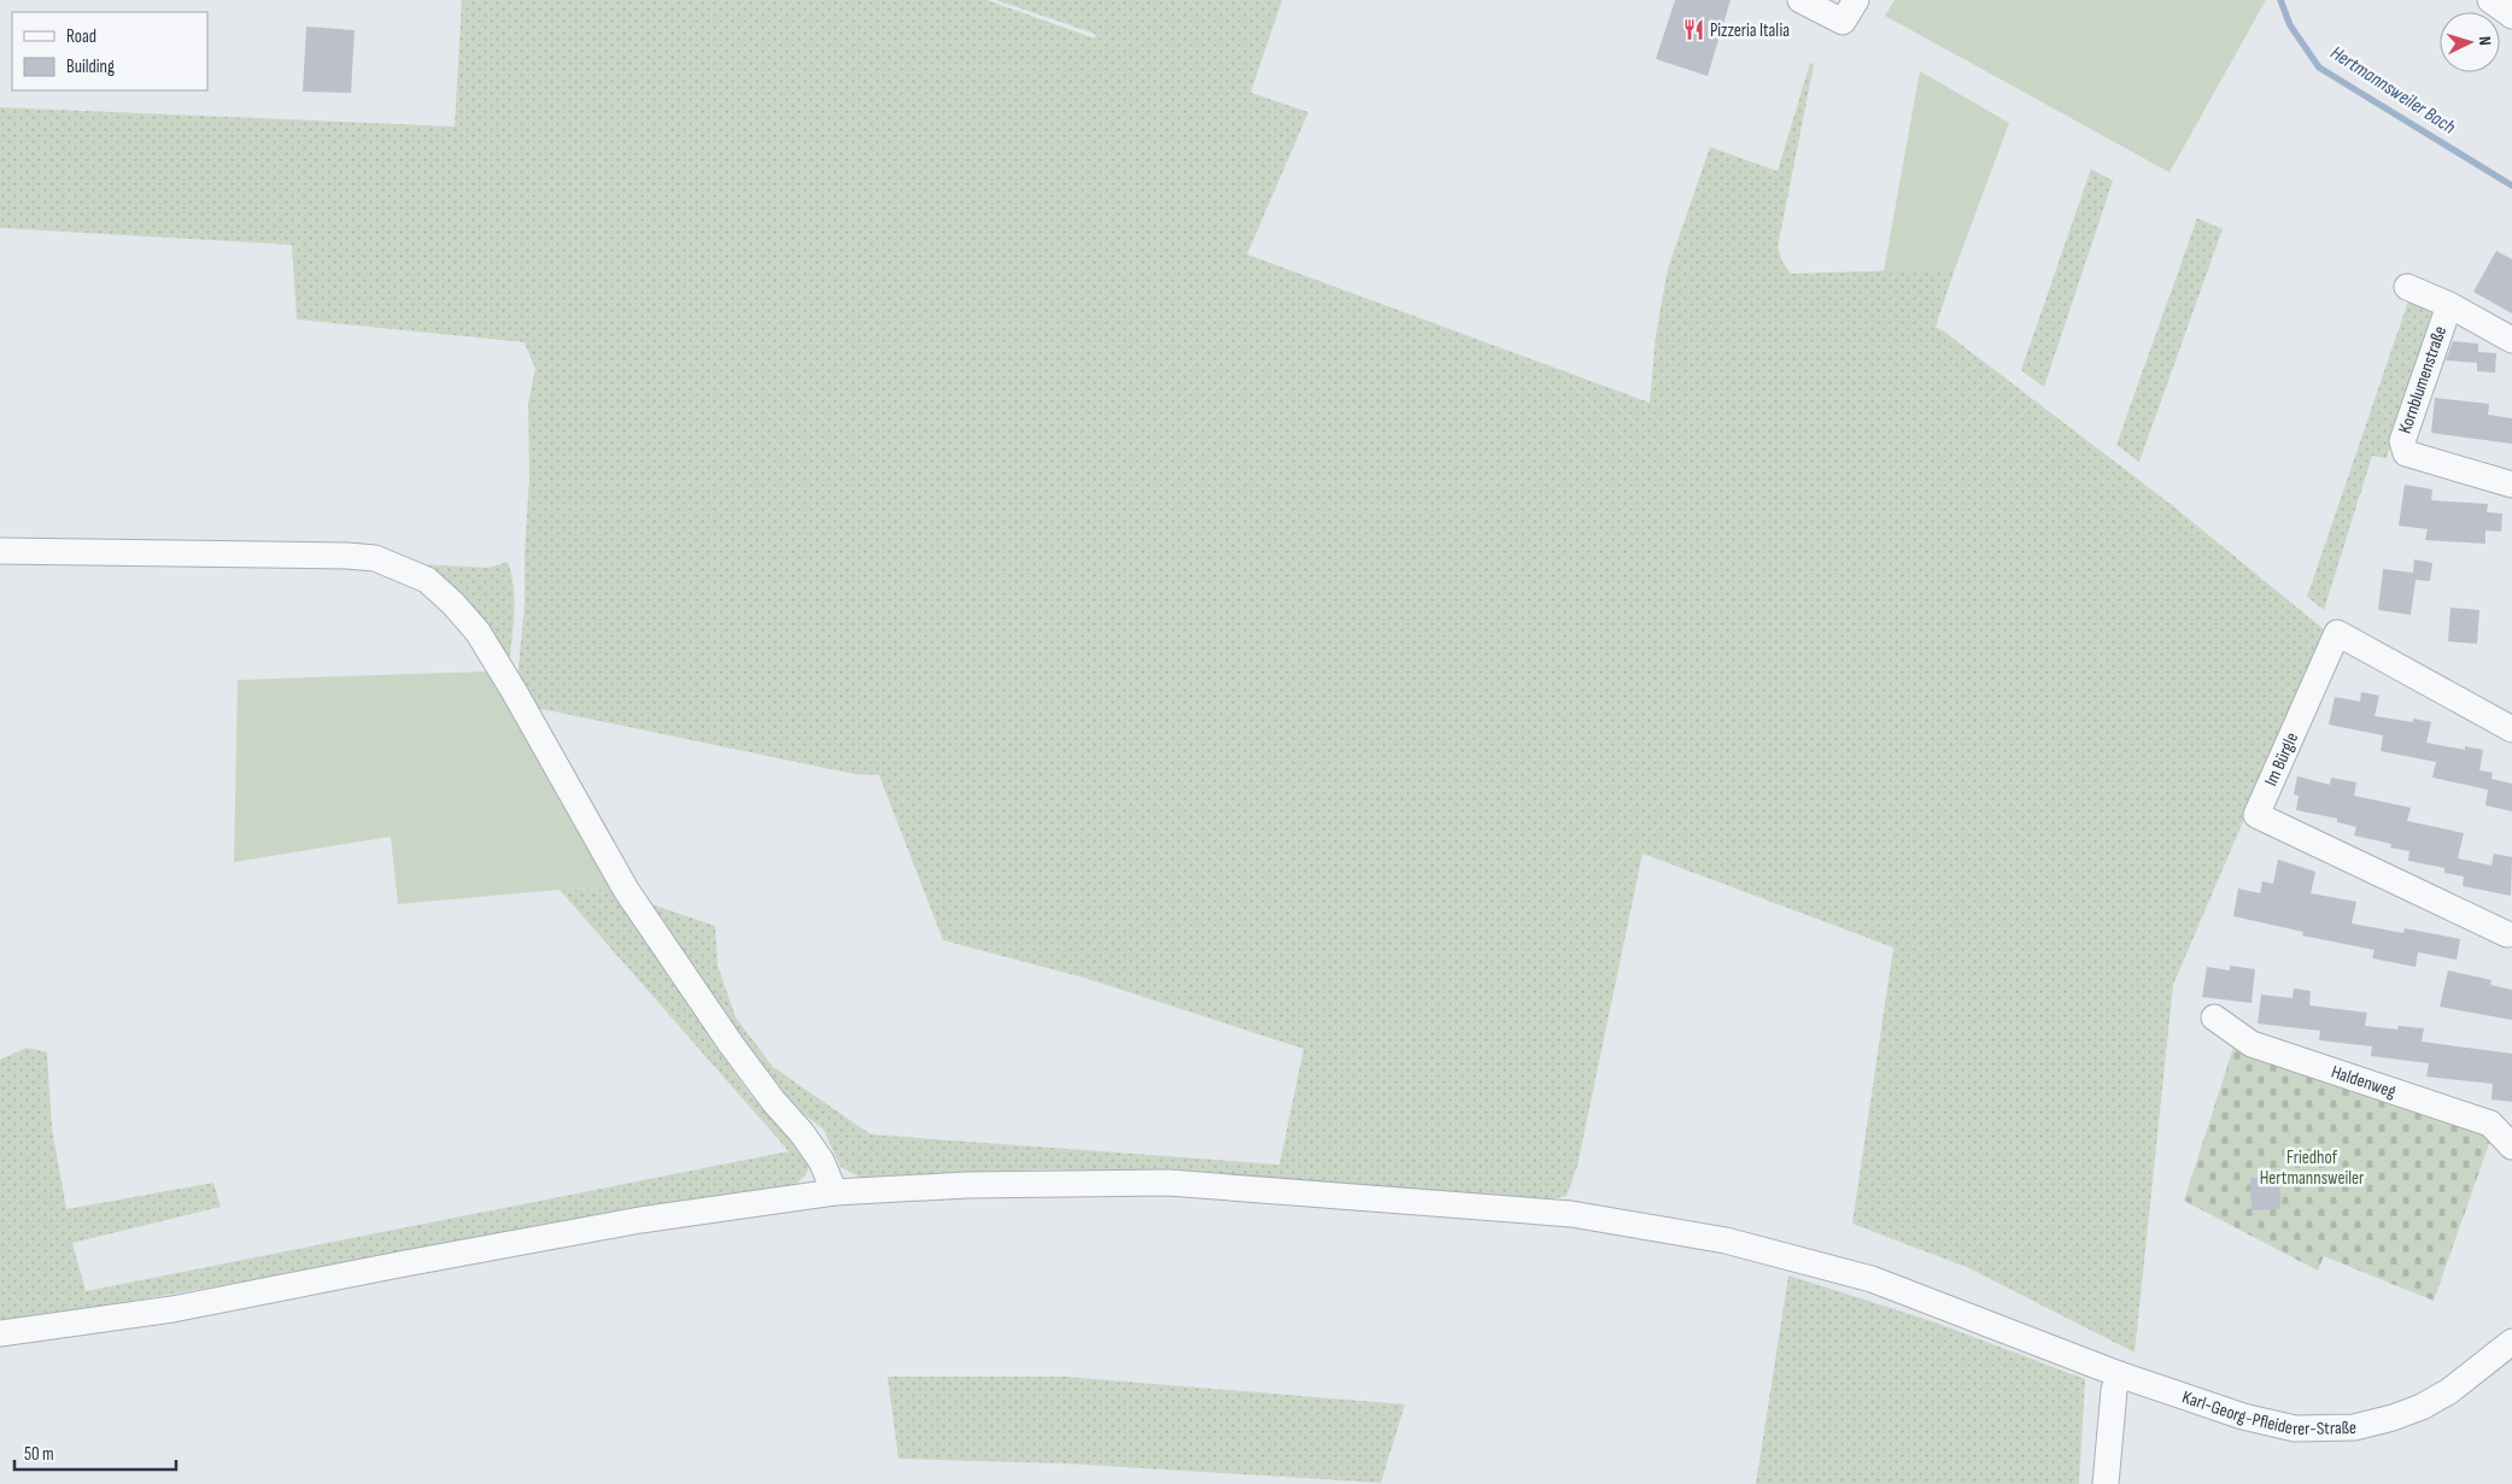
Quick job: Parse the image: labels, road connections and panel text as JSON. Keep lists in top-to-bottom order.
{
  "streets": {
    "street": [
      "Kornblumenstraße",
      "Im Bürgle",
      "Haldenweg",
      "Karl-Georg-Pfleiderer-Straße"
    ]
  },
  "water": ["Hertmannsweiler Bach"],
  "parks": ["Friedhof Hertmannsweiler"],
  "places": {
    "restaurant": ["Pizzeria Italia"]
  },
  "legend": ["Road", "Building"],
  "scale_bar": "50 m",
  "north": "right"
}
